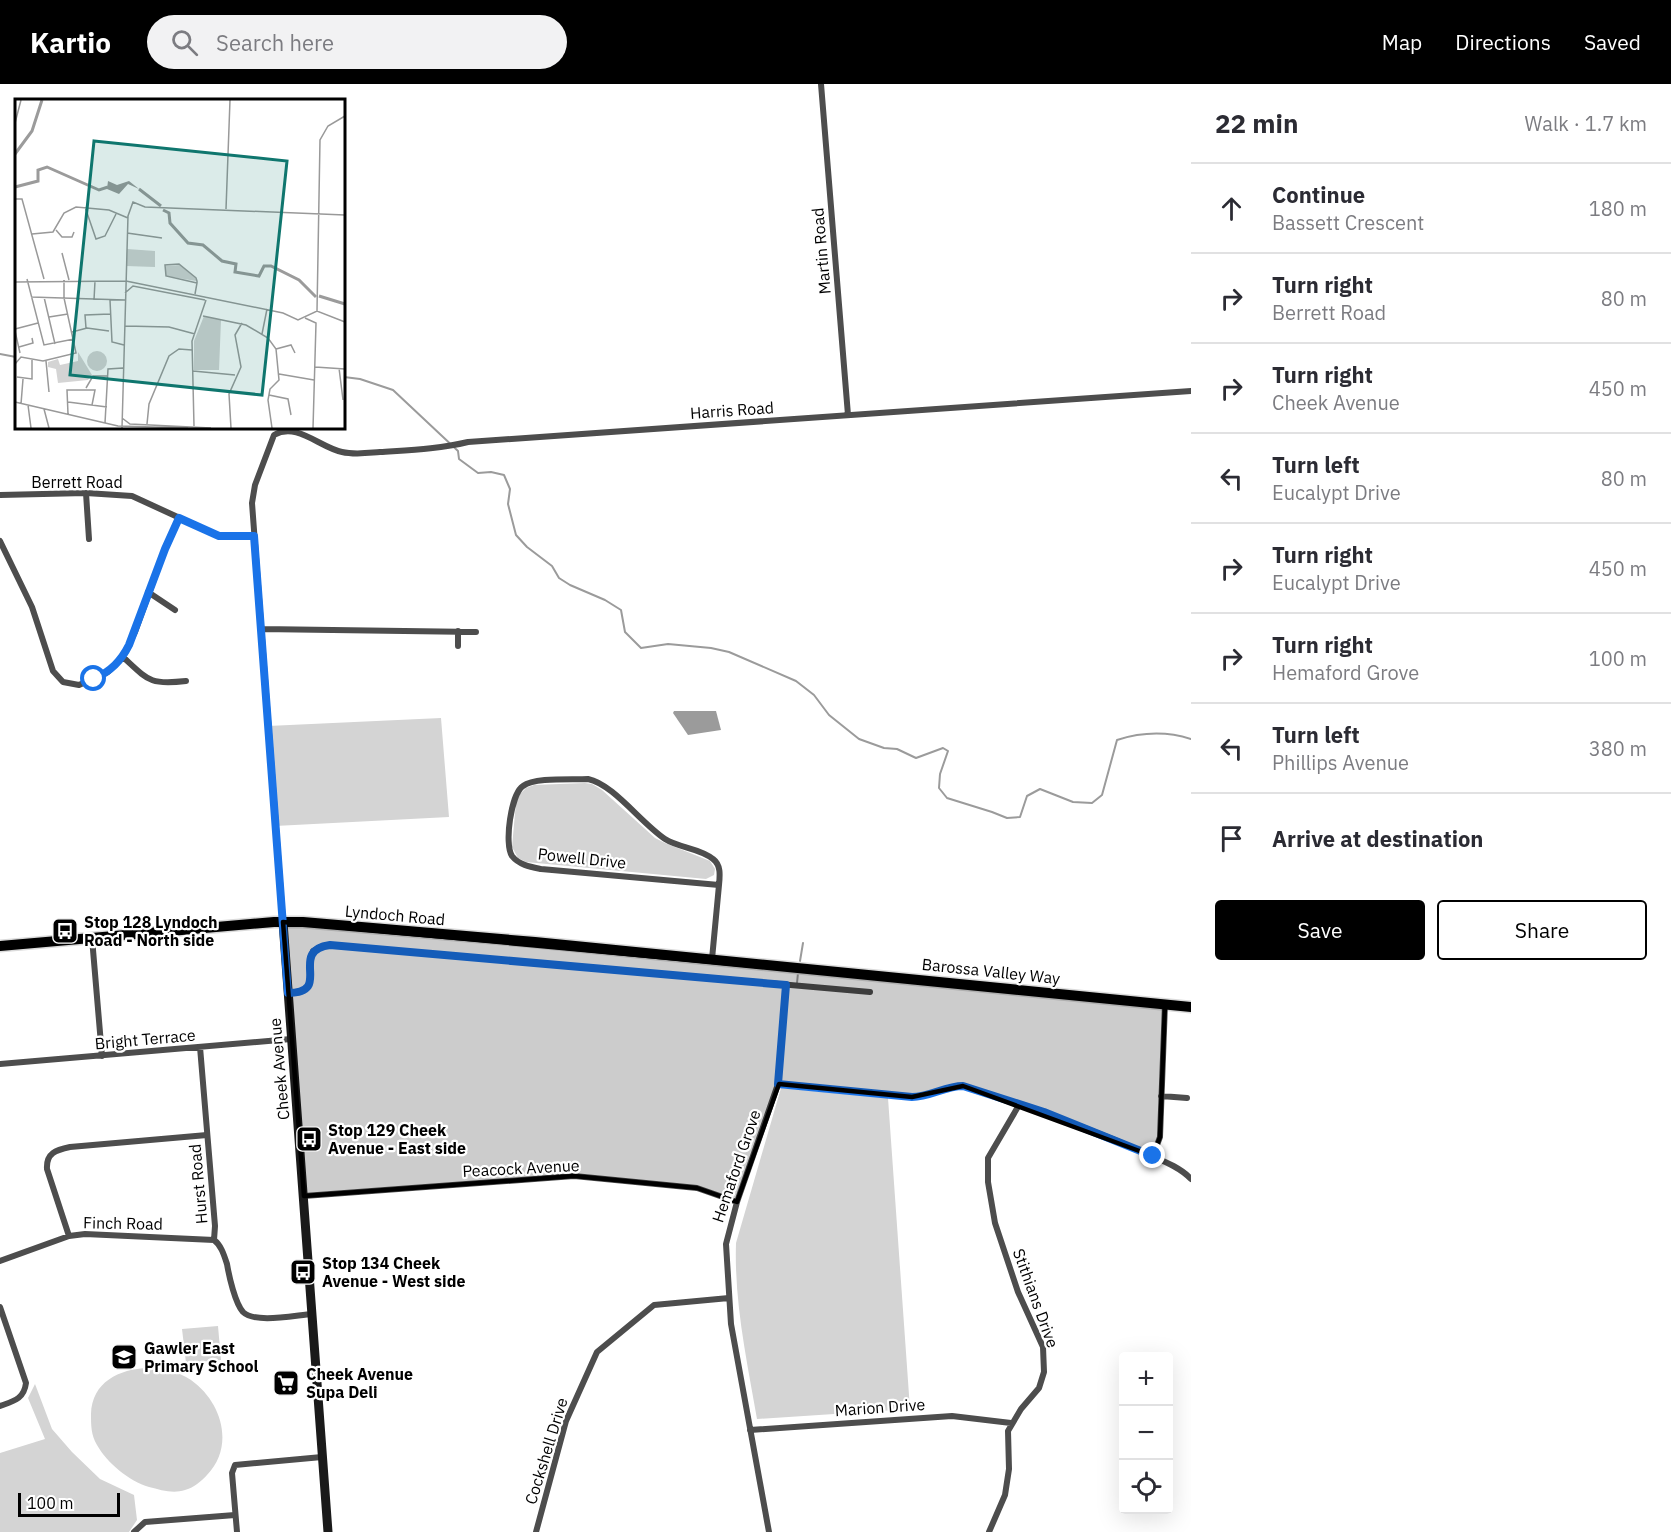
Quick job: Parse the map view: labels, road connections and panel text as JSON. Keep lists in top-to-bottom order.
{
  "streets": {
    "main road": ["Lyndoch Road", "Barossa Valley Way"],
    "street": [
      "Martin Road",
      "Harris Road",
      "Berrett Road",
      "Powell Drive",
      "Bright Terrace",
      "Cheek Avenue",
      "Hemaford Grove",
      "Peacock Avenue",
      "Hurst Road",
      "Finch Road",
      "Stithians Drive",
      "Marion Drive",
      "Cockshell Drive"
    ]
  },
  "crossings": [
    ["Martin Road", "Harris Road"],
    ["Harris Road", "Cheek Avenue"],
    ["Berrett Road", "Cheek Avenue"],
    ["Powell Drive", "Lyndoch Road"],
    ["Lyndoch Road", "Barossa Valley Way"],
    ["Lyndoch Road", "Cheek Avenue"],
    ["Bright Terrace", "Cheek Avenue"],
    ["Bright Terrace", "Hurst Road"],
    ["Cheek Avenue", "Peacock Avenue"],
    ["Cheek Avenue", "Hurst Road"],
    ["Hemaford Grove", "Peacock Avenue"],
    ["Hemaford Grove", "Marion Drive"],
    ["Hemaford Grove", "Cockshell Drive"],
    ["Hurst Road", "Finch Road"],
    ["Stithians Drive", "Marion Drive"]
  ],
  "places": {
    "bus stop": ["Stop 128 Lyndoch Road - North side", "Stop 129 Cheek Avenue - East side", "Stop 134 Cheek Avenue - West side"],
    "school or university": ["Gawler East Primary School"],
    "supermarket": ["Cheek Avenue Supa Deli"]
  },
  "scale_bar": "100 m",
  "page": {
    "header": "Kartio",
    "search": "Search here",
    "nav": ["Map", "Directions", "Saved"],
    "heading": ["22 min", "Walk · 1.7 km"],
    "list": [
      ["Continue", "Bassett Crescent", "180 m"],
      ["Turn right", "Berrett Road", "80 m"],
      ["Turn right", "Cheek Avenue", "450 m"],
      ["Turn left", "Eucalypt Drive", "80 m"],
      ["Turn right", "Eucalypt Drive", "450 m"],
      ["Turn right", "Hemaford Grove", "100 m"],
      ["Turn left", "Phillips Avenue", "380 m"],
      "Arrive at destination"
    ],
    "buttons": ["Save", "Share"],
    "map_buttons": ["+", "−"],
    "scale": "100 m"
  }
}
